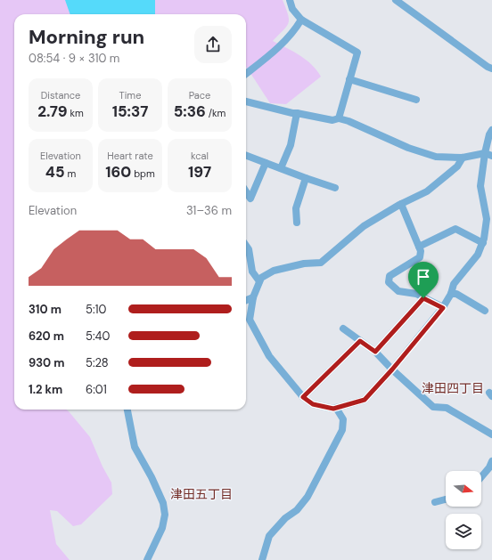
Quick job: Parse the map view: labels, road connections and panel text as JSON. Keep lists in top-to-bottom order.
{
  "districts": ["津田四丁目", "津田五丁目"],
  "north": "right",
  "page": {
    "heading": ["Morning run", "08:54 · 9 × 310 m"],
    "stats": [
      ["Distance", "2.79 km"],
      ["Time", "15:37"],
      ["Pace", "5:36 /km"],
      ["Elevation", "45 m"],
      ["Heart rate", "160 bpm"],
      ["kcal", "197"]
    ],
    "chart": ["Elevation", "31–36 m"],
    "list": [
      {
        "name": "310 m",
        "note": "5:10"
      },
      {
        "name": "620 m",
        "note": "5:40"
      },
      {
        "name": "930 m",
        "note": "5:28"
      },
      {
        "name": "1.2 km",
        "note": "6:01"
      }
    ]
  }
}
